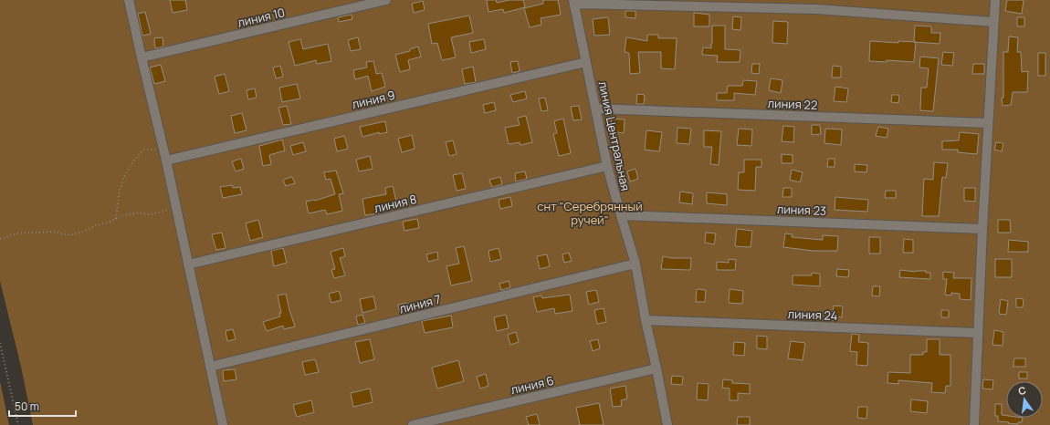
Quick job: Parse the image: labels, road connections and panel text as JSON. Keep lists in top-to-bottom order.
{
  "streets": {
    "street": [
      "линия 10",
      "линия 9",
      "линия 22",
      "линия Центральная",
      "линия 8",
      "линия 23",
      "линия 7",
      "линия 24",
      "линия 6"
    ]
  },
  "crossings": [
    ["линия 9", "линия Центральная"],
    ["линия 22", "линия Центральная"],
    ["линия Центральная", "линия 8"],
    ["линия Центральная", "линия 23"],
    ["линия Центральная", "линия 7"],
    ["линия Центральная", "линия 24"],
    ["линия Центральная", "линия 6"]
  ],
  "parks": ["снт \"Серебрянный ручей\""],
  "scale_bar": "50 m",
  "north": "top"
}
